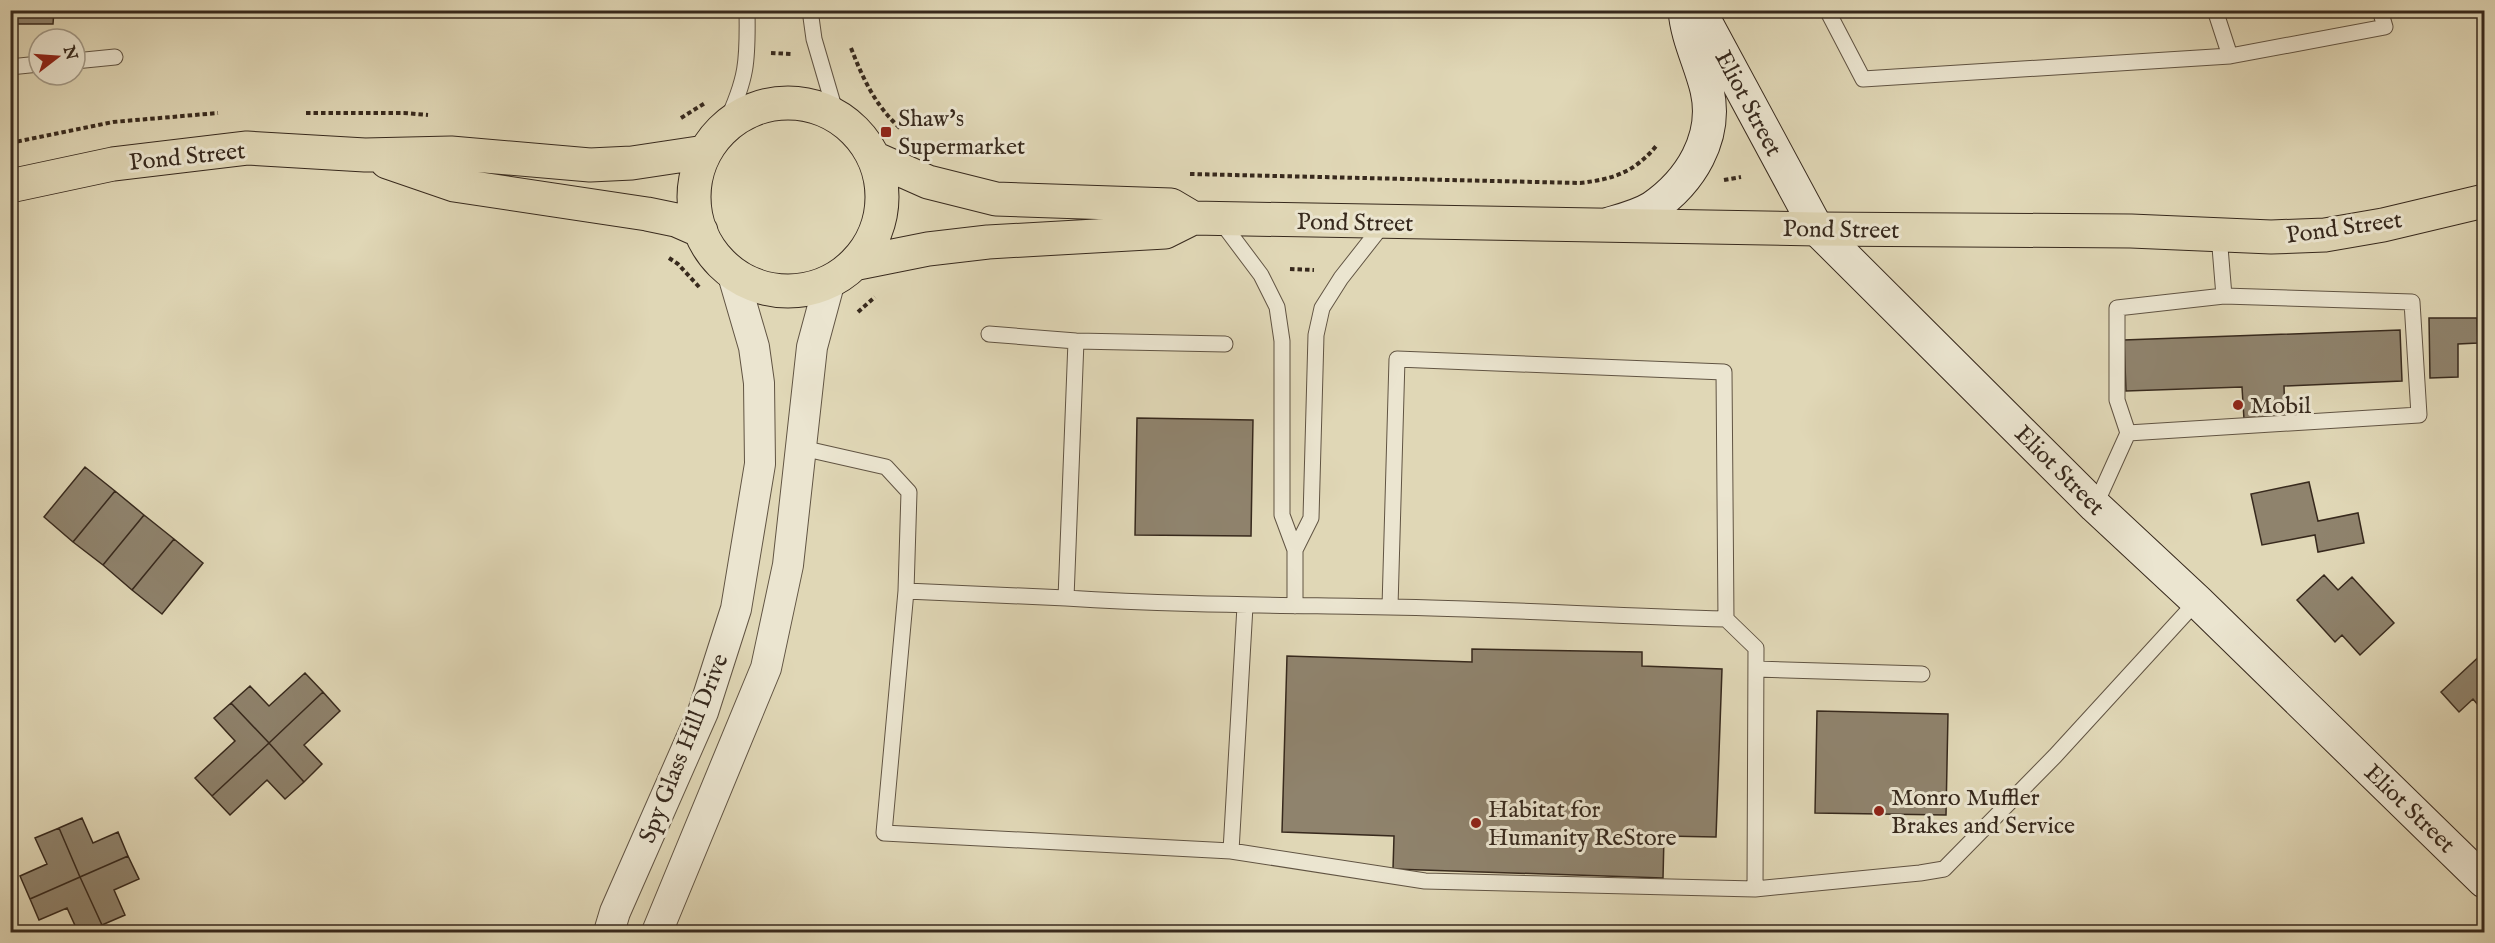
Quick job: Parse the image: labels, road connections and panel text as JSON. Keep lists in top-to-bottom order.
{
  "streets": {
    "main road": ["Pond Street"],
    "street": ["Eliot Street", "Spy Glass Hill Drive"]
  },
  "crossings": [
    ["Eliot Street", "Pond Street"],
    ["Pond Street", "Spy Glass Hill Drive"]
  ],
  "places": {
    "transit": ["Shaw's Supermarket"],
    "other": ["Mobil", "Monro Muffler Brakes and Service", "Habitat for Humanity ReStore"]
  },
  "north": "right"
}
